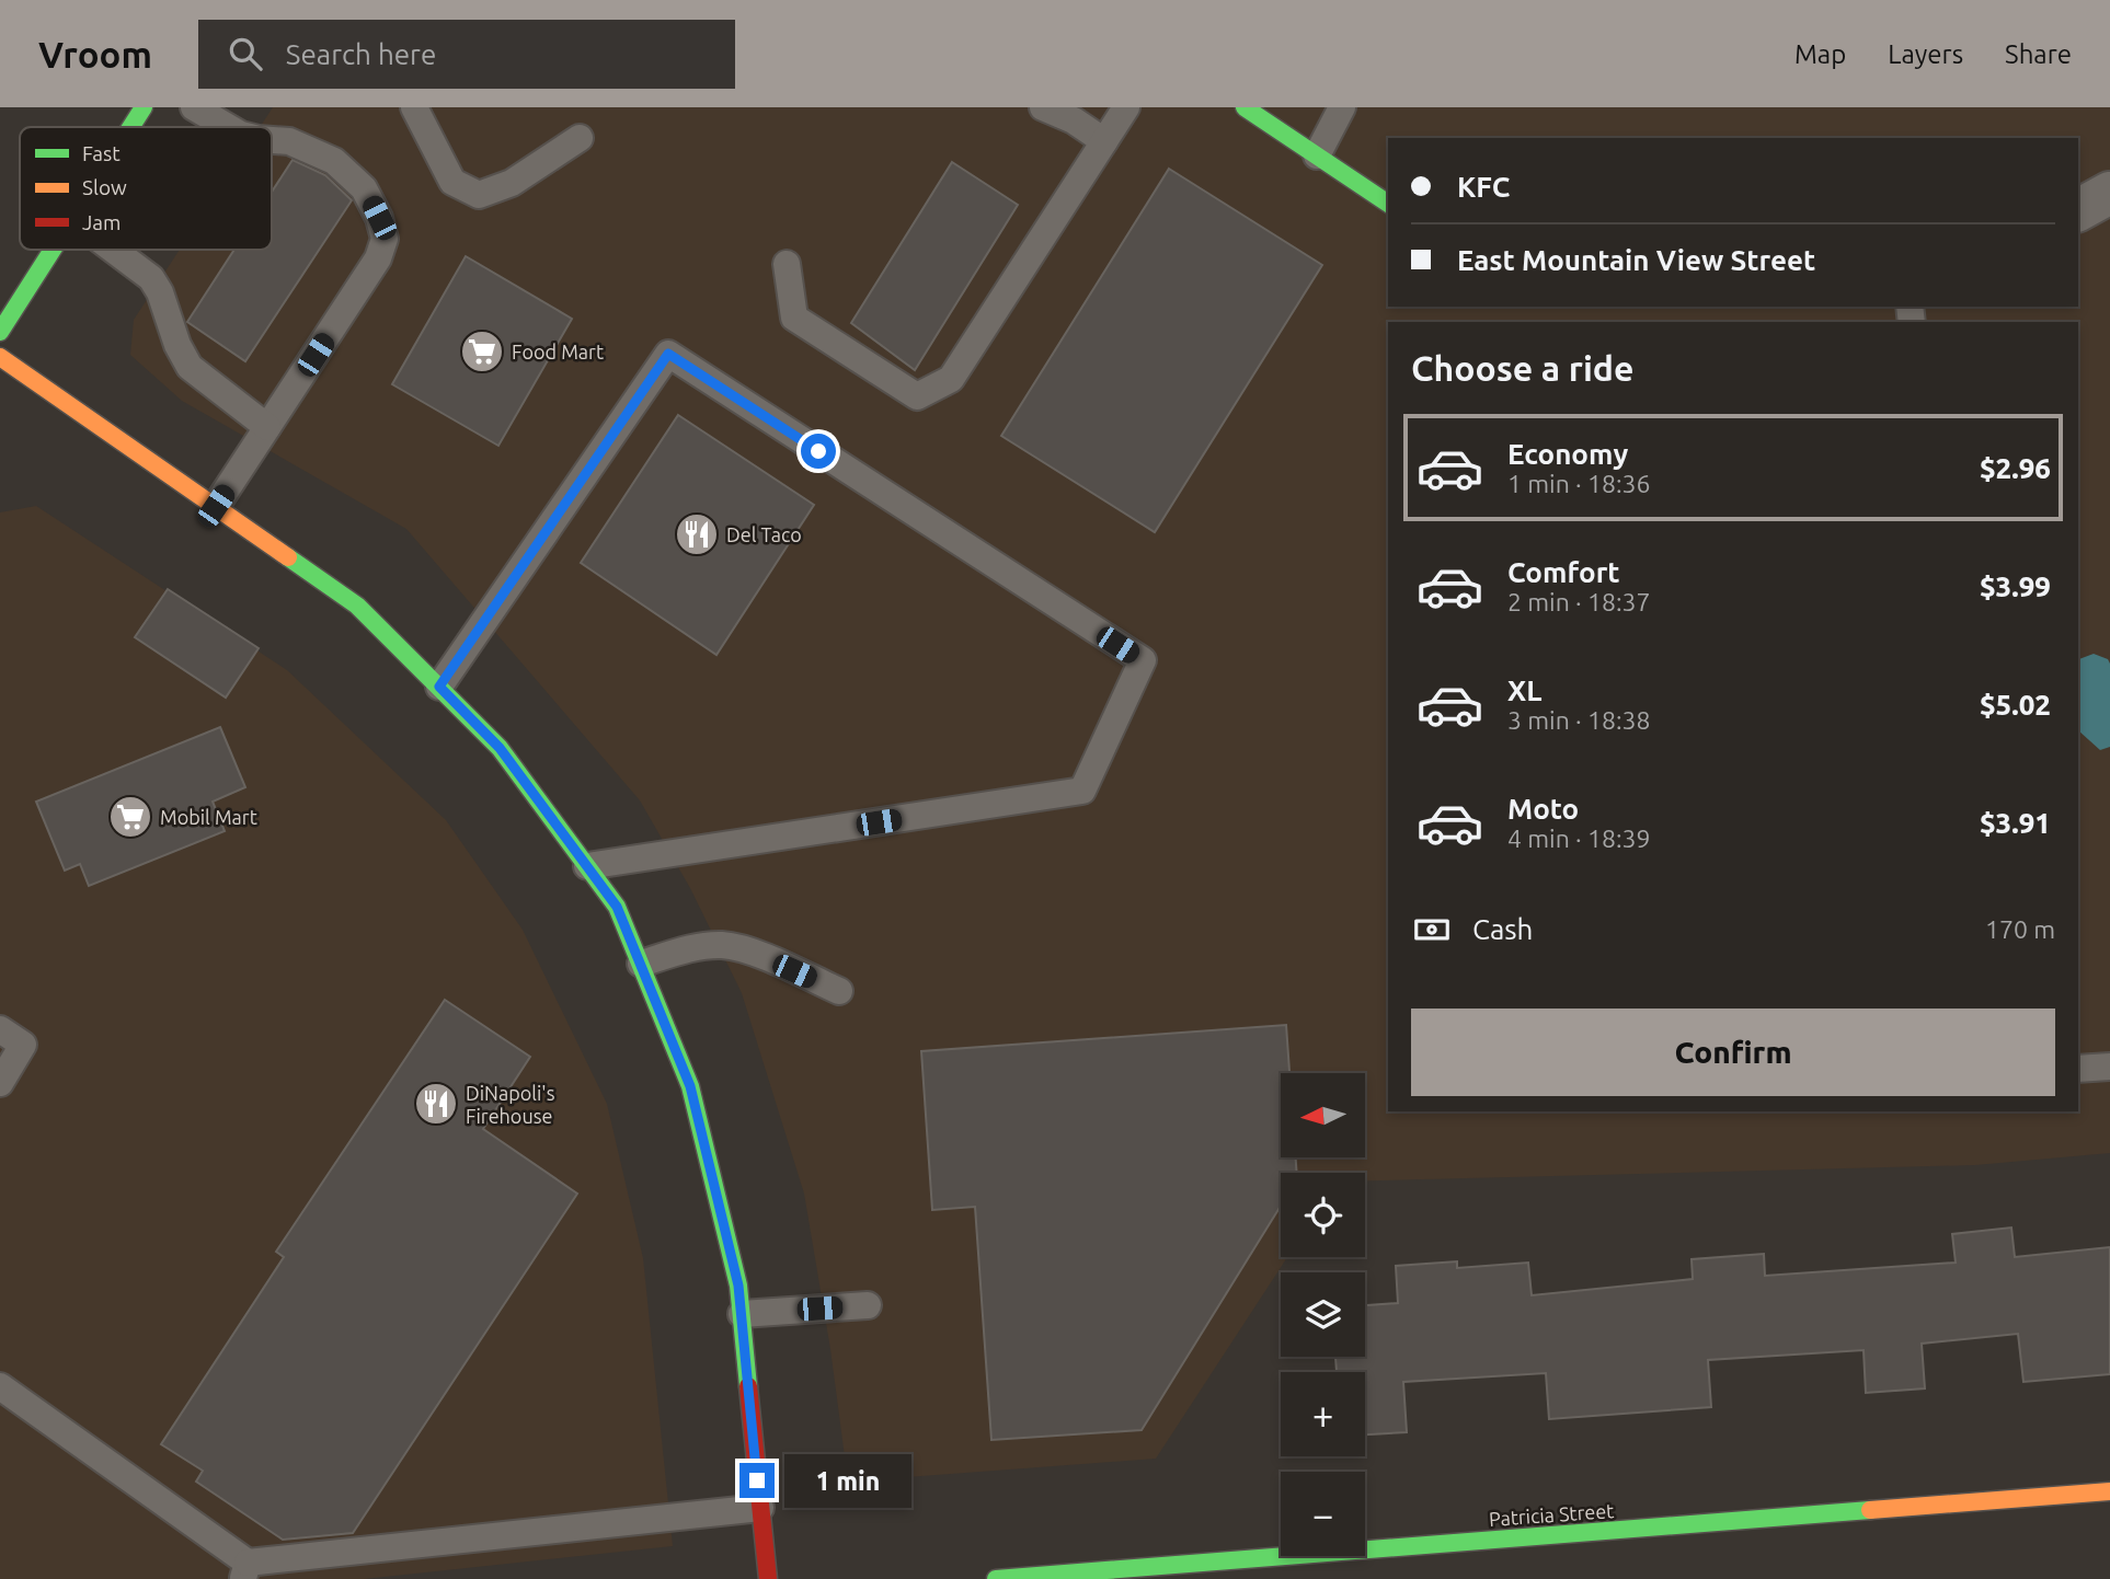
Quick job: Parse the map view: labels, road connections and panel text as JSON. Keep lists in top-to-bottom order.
{
  "streets": {
    "main road": ["Patricia Street"]
  },
  "places": {
    "supermarket": ["Food Mart", "Mobil Mart"],
    "restaurant": ["Del Taco", "DiNapoli's Firehouse"]
  },
  "legend": ["Fast", "Slow", "Jam"],
  "north": "left",
  "page": {
    "header": "Vroom",
    "search": "Search here",
    "nav": ["Map", "Layers", "Share"],
    "banner": ["KFC", "East Mountain View Street"],
    "heading": "Choose a ride",
    "list": [
      {
        "name": "Economy",
        "note": "1 min · 18:36",
        "value": "$2.96"
      },
      {
        "name": "Comfort",
        "note": "2 min · 18:37",
        "value": "$3.99"
      },
      {
        "name": "XL",
        "note": "3 min · 18:38",
        "value": "$5.02"
      },
      {
        "name": "Moto",
        "note": "4 min · 18:39",
        "value": "$3.91"
      }
    ],
    "pay": ["Cash", "170 m"],
    "buttons": "Confirm",
    "map_buttons": ["+", "−"],
    "bubble": "1 min"
  }
}
